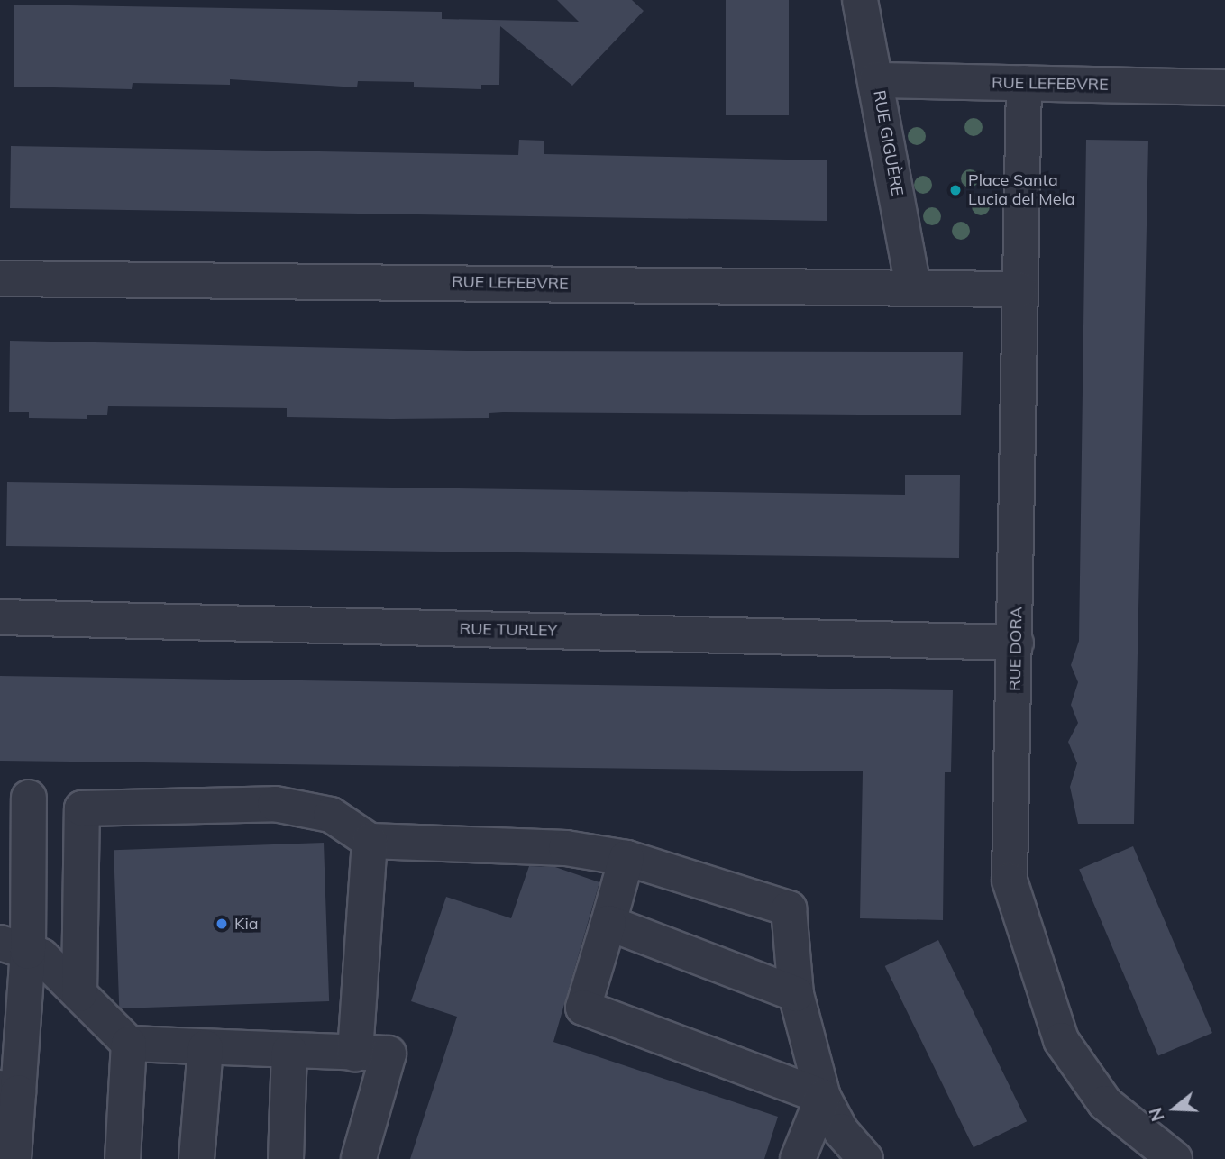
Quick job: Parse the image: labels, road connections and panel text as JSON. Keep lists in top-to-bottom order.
{
  "streets": {
    "street": [
      "RUE LEFEBVRE",
      "RUE GIGUÈRE",
      "RUE TURLEY",
      "RUE DORA"
    ]
  },
  "crossings": [
    ["RUE LEFEBVRE", "RUE GIGUÈRE"],
    ["RUE LEFEBVRE", "RUE DORA"],
    ["RUE TURLEY", "RUE DORA"]
  ],
  "places": ["Place Santa Lucia del Mela", "Kia"],
  "north": "left"
}
